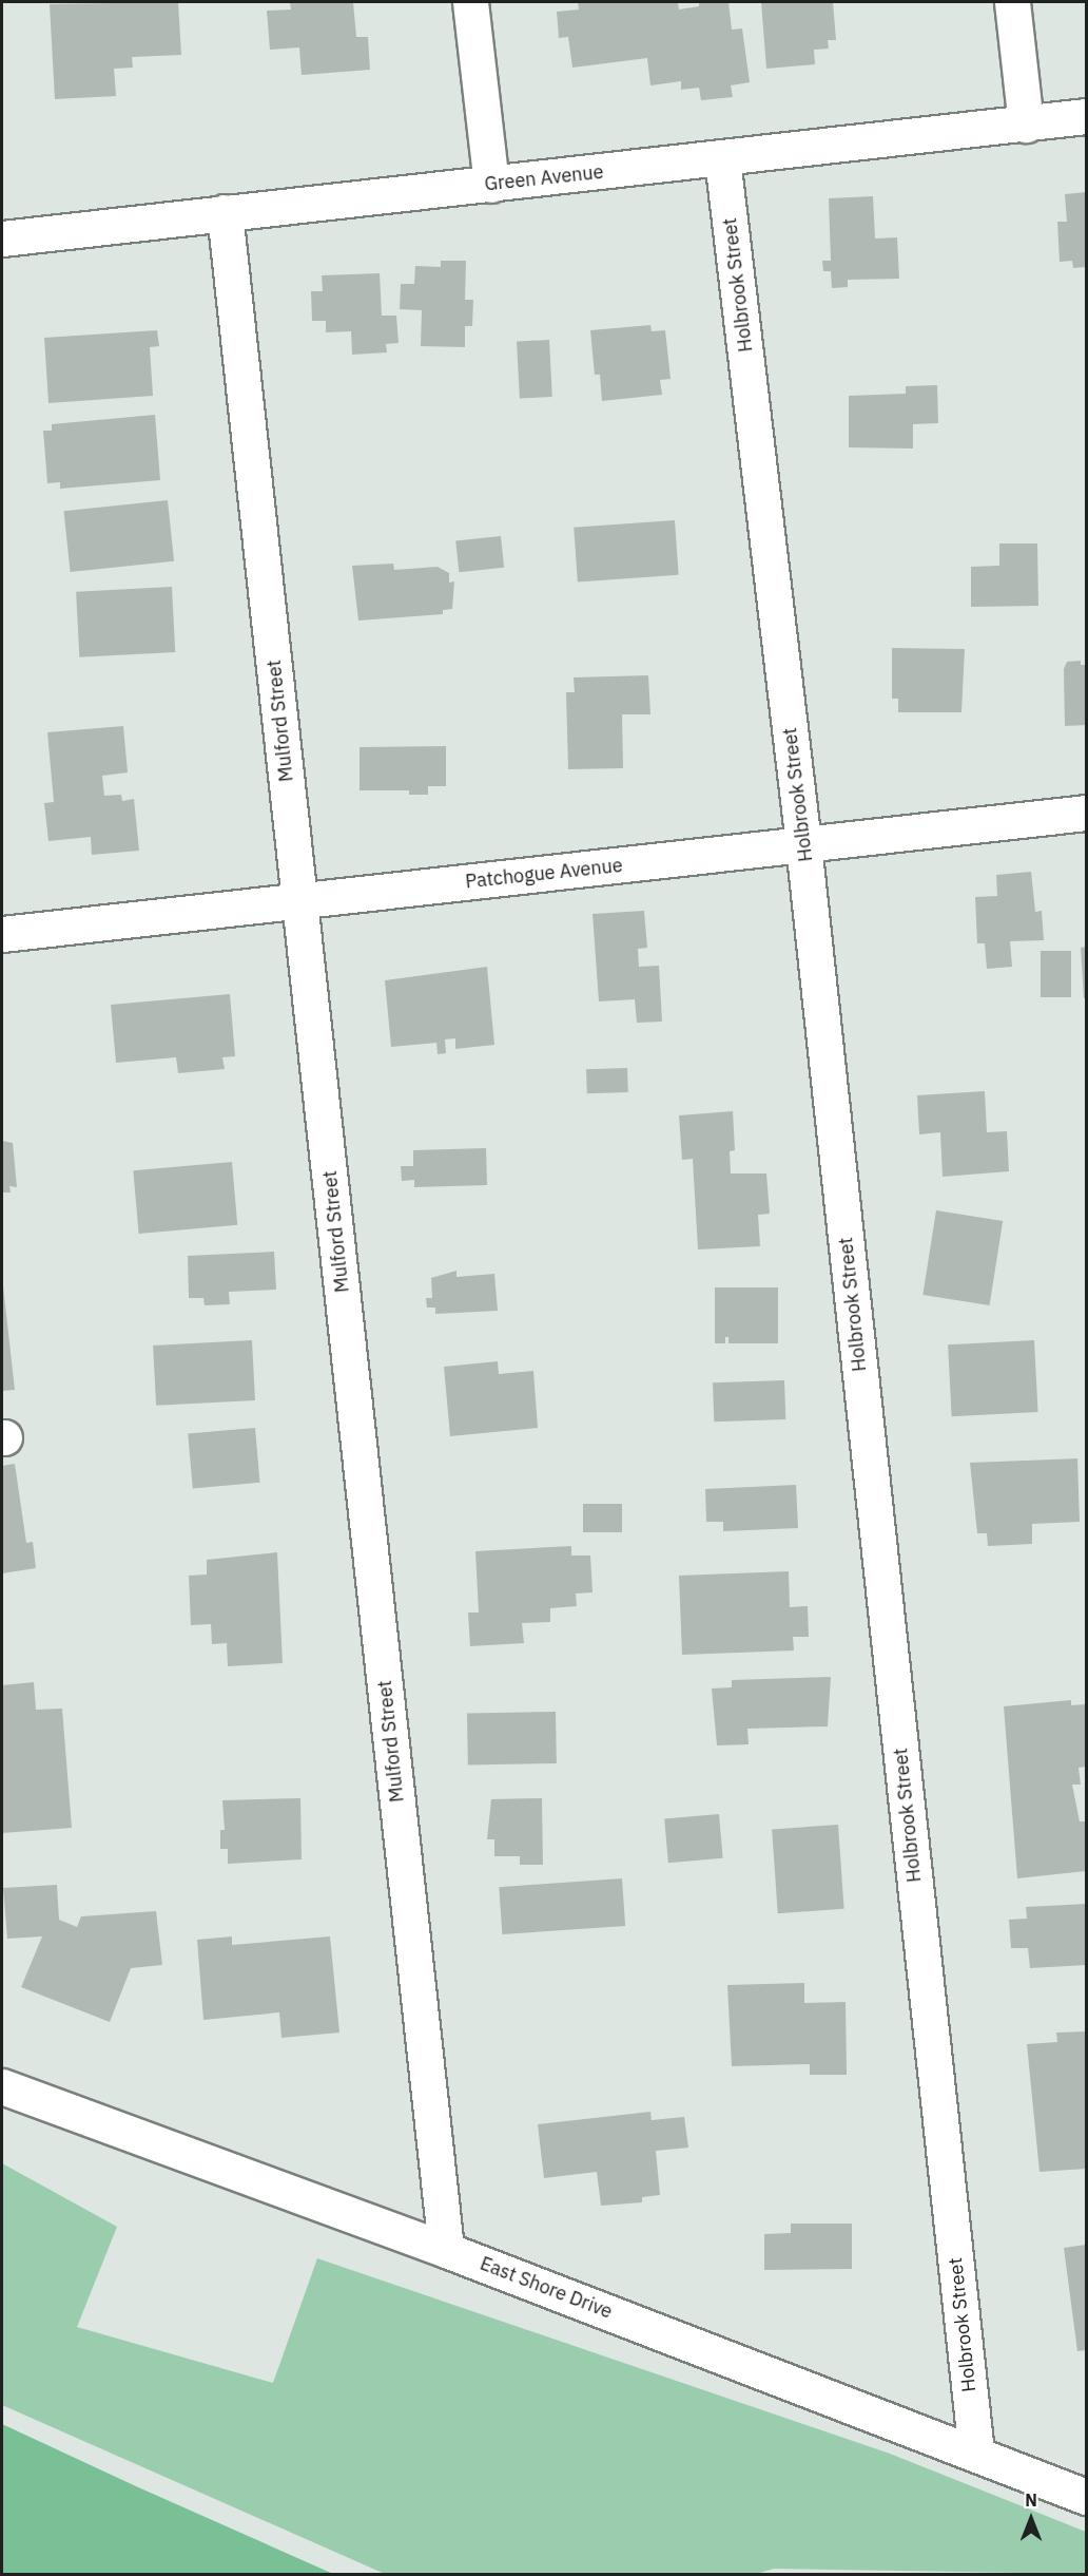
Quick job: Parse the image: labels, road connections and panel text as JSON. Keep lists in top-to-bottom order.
{
  "streets": {
    "street": [
      "Green Avenue",
      "Holbrook Street",
      "Mulford Street",
      "Patchogue Avenue",
      "East Shore Drive"
    ]
  },
  "crossings": [
    ["Green Avenue", "Holbrook Street"],
    ["Green Avenue", "Mulford Street"],
    ["Holbrook Street", "Patchogue Avenue"],
    ["Holbrook Street", "East Shore Drive"],
    ["Mulford Street", "Patchogue Avenue"],
    ["Mulford Street", "East Shore Drive"]
  ],
  "north": "top"
}
